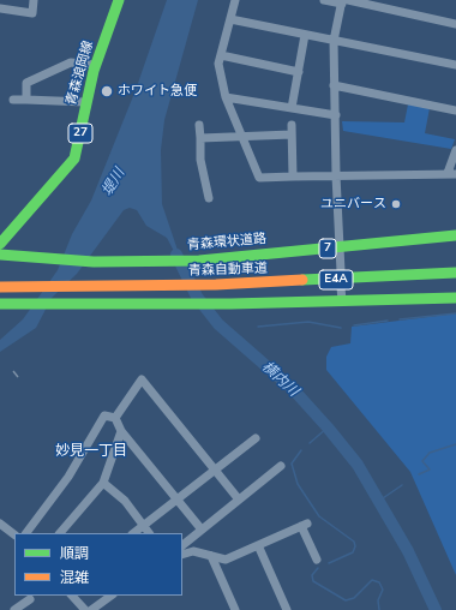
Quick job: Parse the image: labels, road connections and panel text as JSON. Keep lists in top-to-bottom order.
{
  "streets": {
    "main road": [
      "青森浪岡線",
      "27",
      "青森環状道路",
      "7",
      "青森自動車道",
      "E4A"
    ]
  },
  "districts": ["妙見一丁目"],
  "water": ["堤川", "横内川"],
  "places": ["ホワイト急便", "ユニバース"],
  "legend": ["順調", "混雑"]
}
